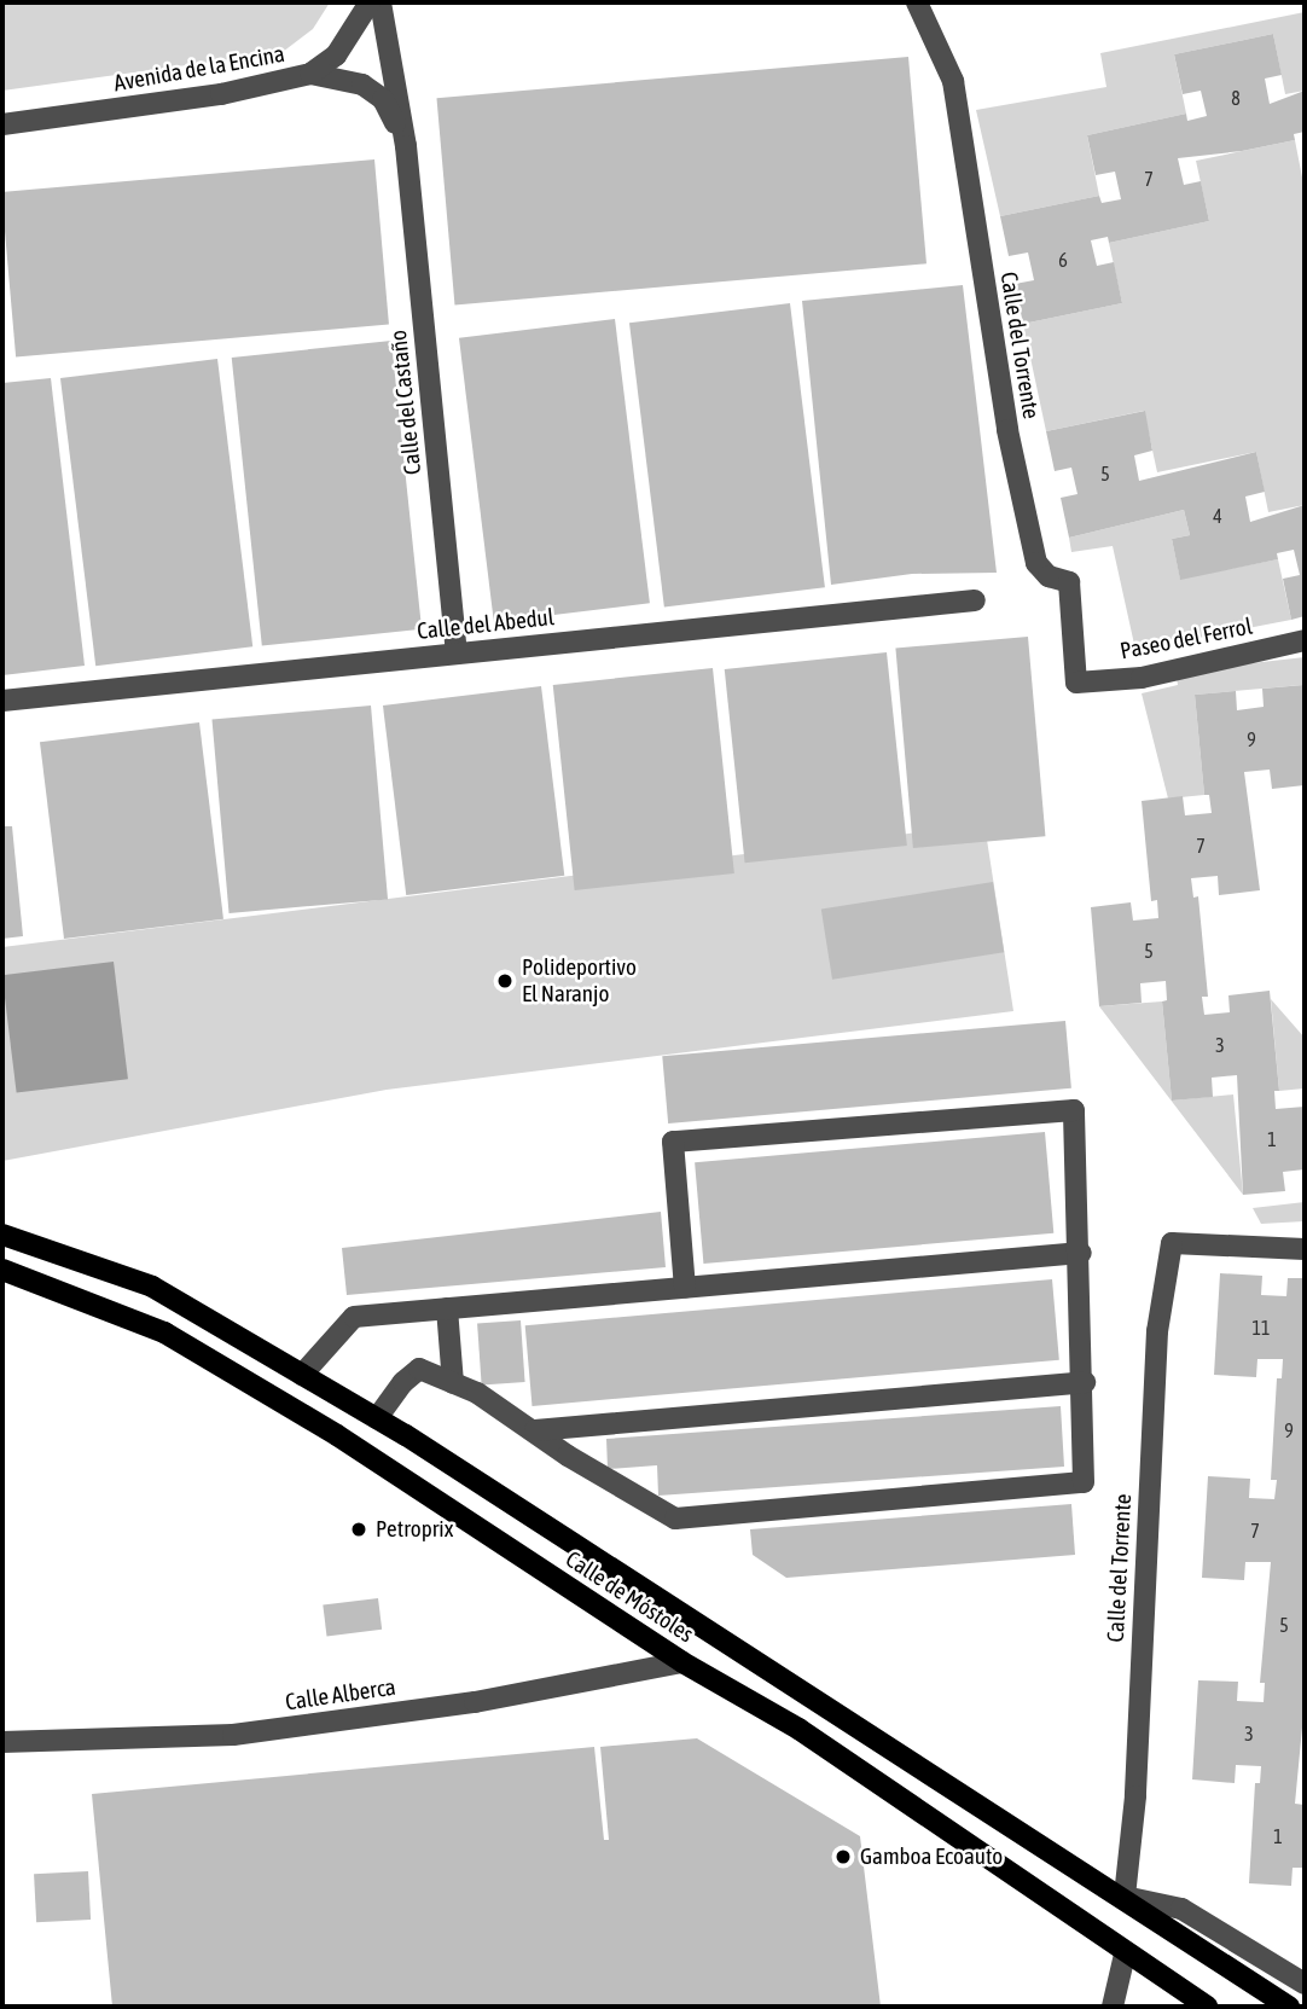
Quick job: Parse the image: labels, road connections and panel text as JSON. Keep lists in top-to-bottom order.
{
  "streets": {
    "main road": ["Calle de Móstoles"],
    "street": [
      "Avenida de la Encina",
      "Calle del Torrente",
      "Calle del Castaño",
      "Calle del Abedul",
      "Paseo del Ferrol",
      "Calle Alberca"
    ]
  },
  "crossings": [
    ["Avenida de la Encina", "Calle del Castaño"],
    ["Calle del Torrente", "Paseo del Ferrol"],
    ["Calle del Torrente", "Calle de Móstoles"],
    ["Calle del Castaño", "Calle del Abedul"],
    ["Calle de Móstoles", "Calle Alberca"]
  ],
  "places": ["Polideportivo El Naranjo", "Petroprix", "Gamboa Ecoauto"],
  "house_numbers": [
    "8",
    "7",
    "6",
    "5",
    "4",
    "9",
    "7",
    "5",
    "3",
    "1",
    "11",
    "9",
    "7",
    "5",
    "3",
    "1"
  ]
}
